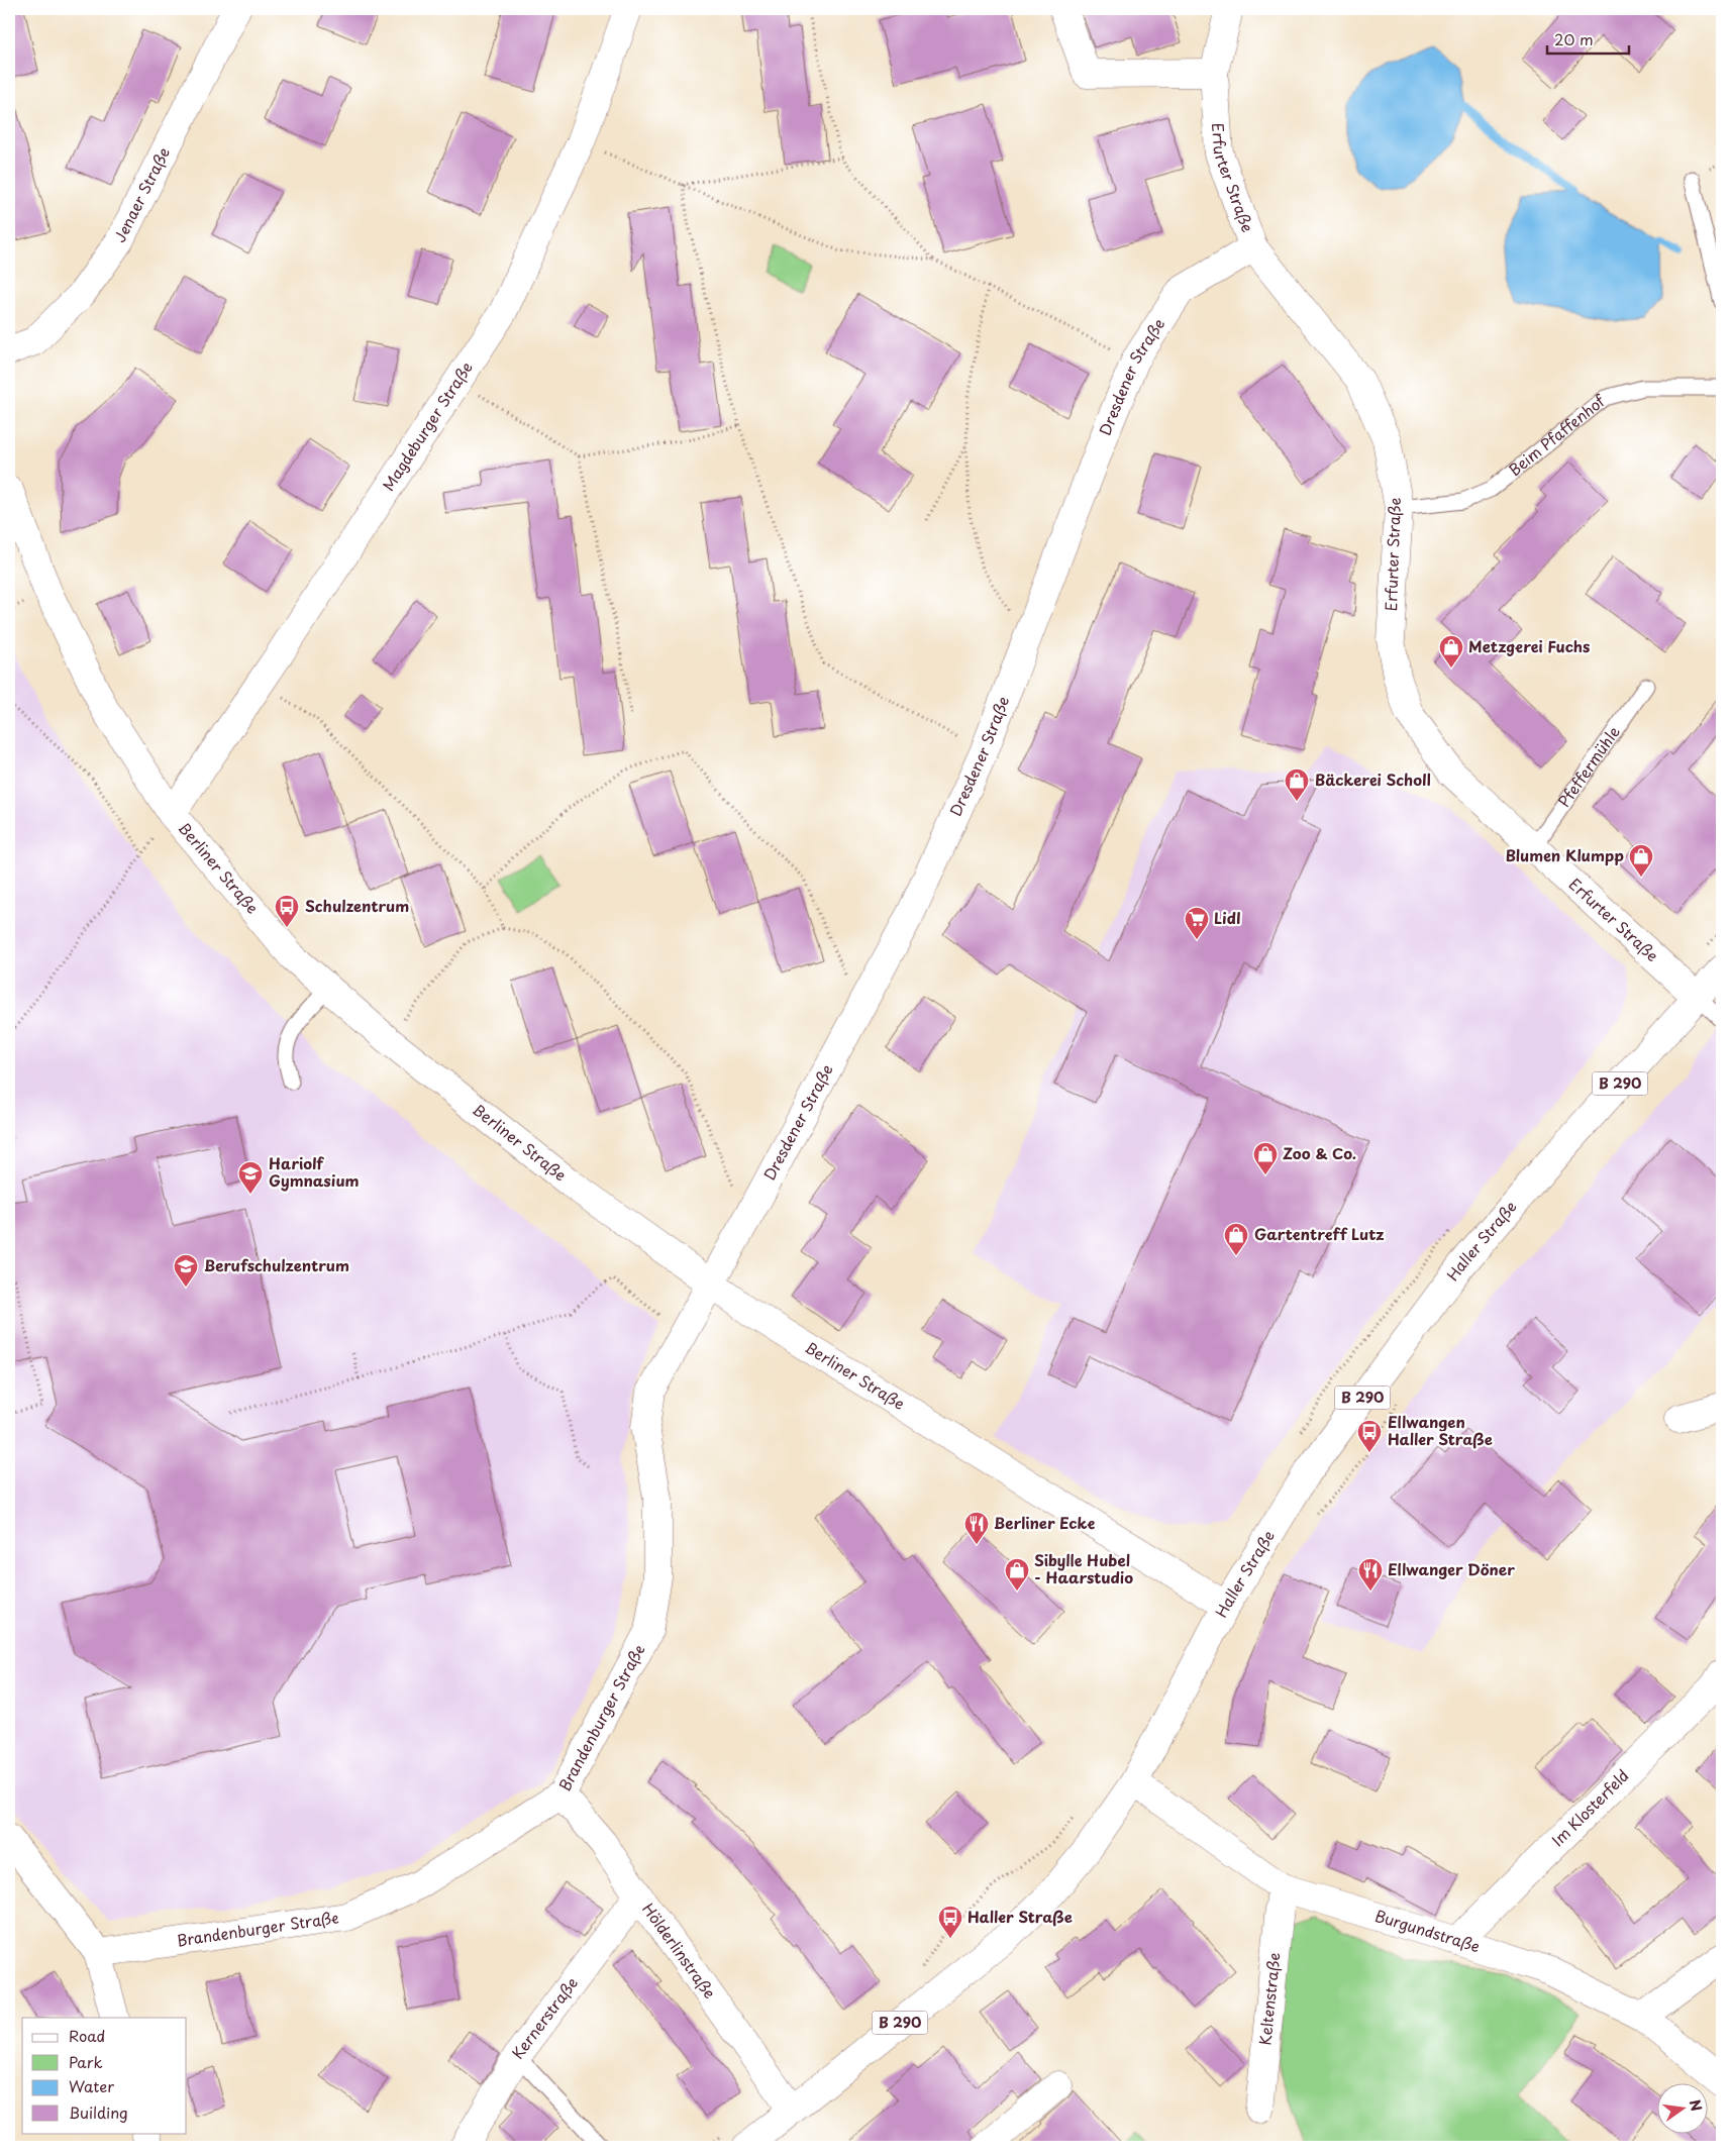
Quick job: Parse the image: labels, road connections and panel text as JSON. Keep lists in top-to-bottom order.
{
  "streets": {
    "street": [
      "Erfurter Straße",
      "Jenaer Straße",
      "Dresdener Straße",
      "Magdeburger Straße",
      "Berliner Straße",
      "B 290",
      "Haller Straße",
      "Brandenburger Straße",
      "Im Klosterfeld",
      "Burgundstraße",
      "Hölderlinstraße",
      "Keltenstraße",
      "Kernerstraße"
    ],
    "lane": ["Beim Pfaffenhof", "Pfeffermühle"]
  },
  "crossings": [
    ["Erfurter Straße", "Dresdener Straße"],
    ["Erfurter Straße", "Beim Pfaffenhof"],
    ["Erfurter Straße", "Pfeffermühle"],
    ["Erfurter Straße", "Haller Straße"],
    ["Dresdener Straße", "Berliner Straße"],
    ["Dresdener Straße", "Brandenburger Straße"],
    ["Magdeburger Straße", "Berliner Straße"],
    ["Berliner Straße", "Haller Straße"],
    ["Berliner Straße", "Brandenburger Straße"],
    ["Haller Straße", "Burgundstraße"],
    ["Haller Straße", "Hölderlinstraße"],
    ["Brandenburger Straße", "Hölderlinstraße"],
    ["Im Klosterfeld", "Burgundstraße"],
    ["Burgundstraße", "Keltenstraße"],
    ["Hölderlinstraße", "Kernerstraße"]
  ],
  "places": {
    "shop": [
      "Metzgerei Fuchs",
      "Bäckerei Scholl",
      "Blumen Klumpp",
      "Zoo & Co.",
      "Gartentreff Lutz",
      "Sibylle Hubel - Haarstudio"
    ],
    "bus stop": ["Schulzentrum", "Ellwangen Haller Straße", "Haller Straße"],
    "supermarket": ["Lidl"],
    "school or university": ["Hariolf Gymnasium", "Berufschulzentrum"],
    "restaurant": ["Berliner Ecke", "Ellwanger Döner"]
  },
  "legend": [
    "Road",
    "Park",
    "Water",
    "Building"
  ],
  "scale_bar": "20 m",
  "north": "right"
}
